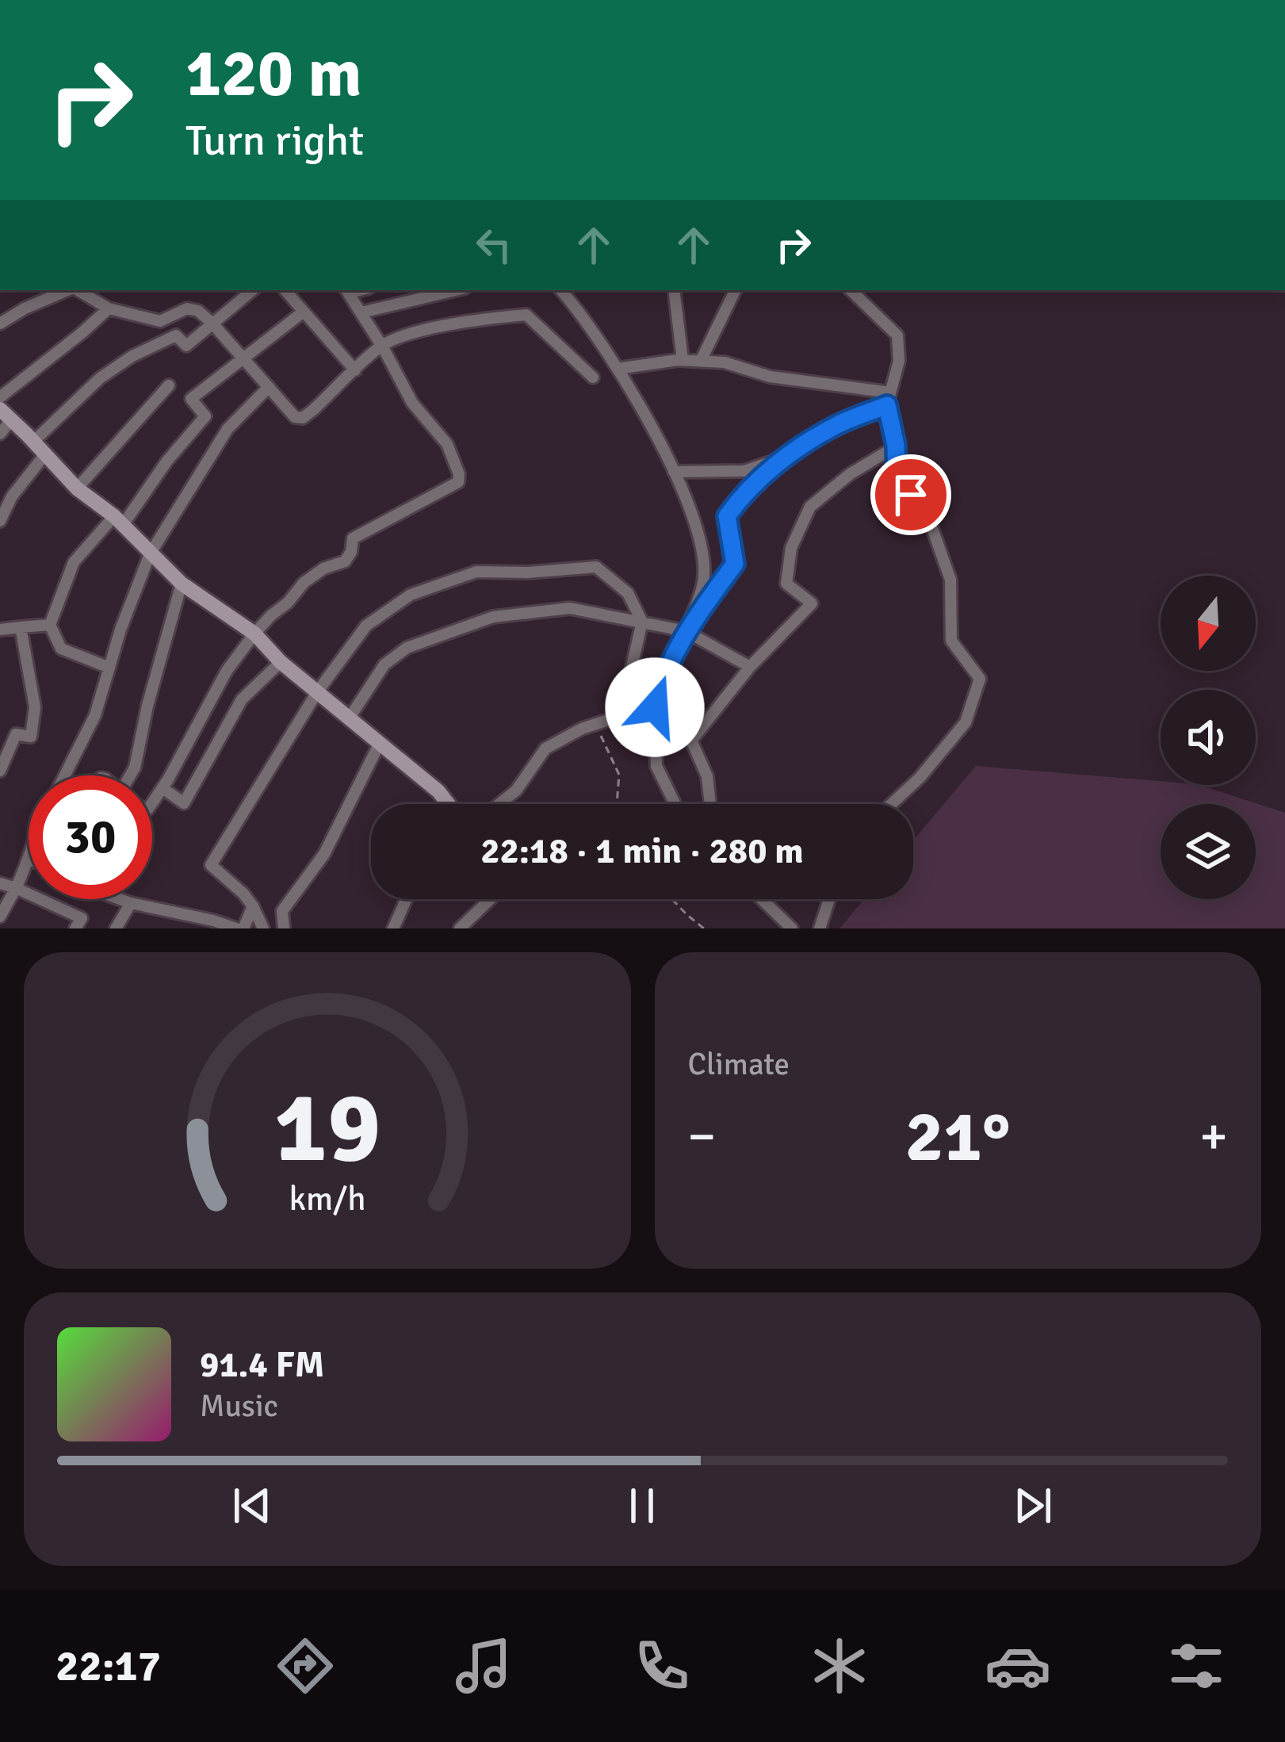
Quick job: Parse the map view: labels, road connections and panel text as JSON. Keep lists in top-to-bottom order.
{
  "north": "bottom",
  "page": {
    "turn": ["120 m", "Turn right"],
    "limit": "30",
    "trip": "22:18 · 1 min · 280 m",
    "tile": "Climate",
    "heat": ["−", "21°", "+"],
    "song": ["91.4 FM", "Music"],
    "tabs": "22:17",
    "gauge": ["19", "km/h"]
  }
}
